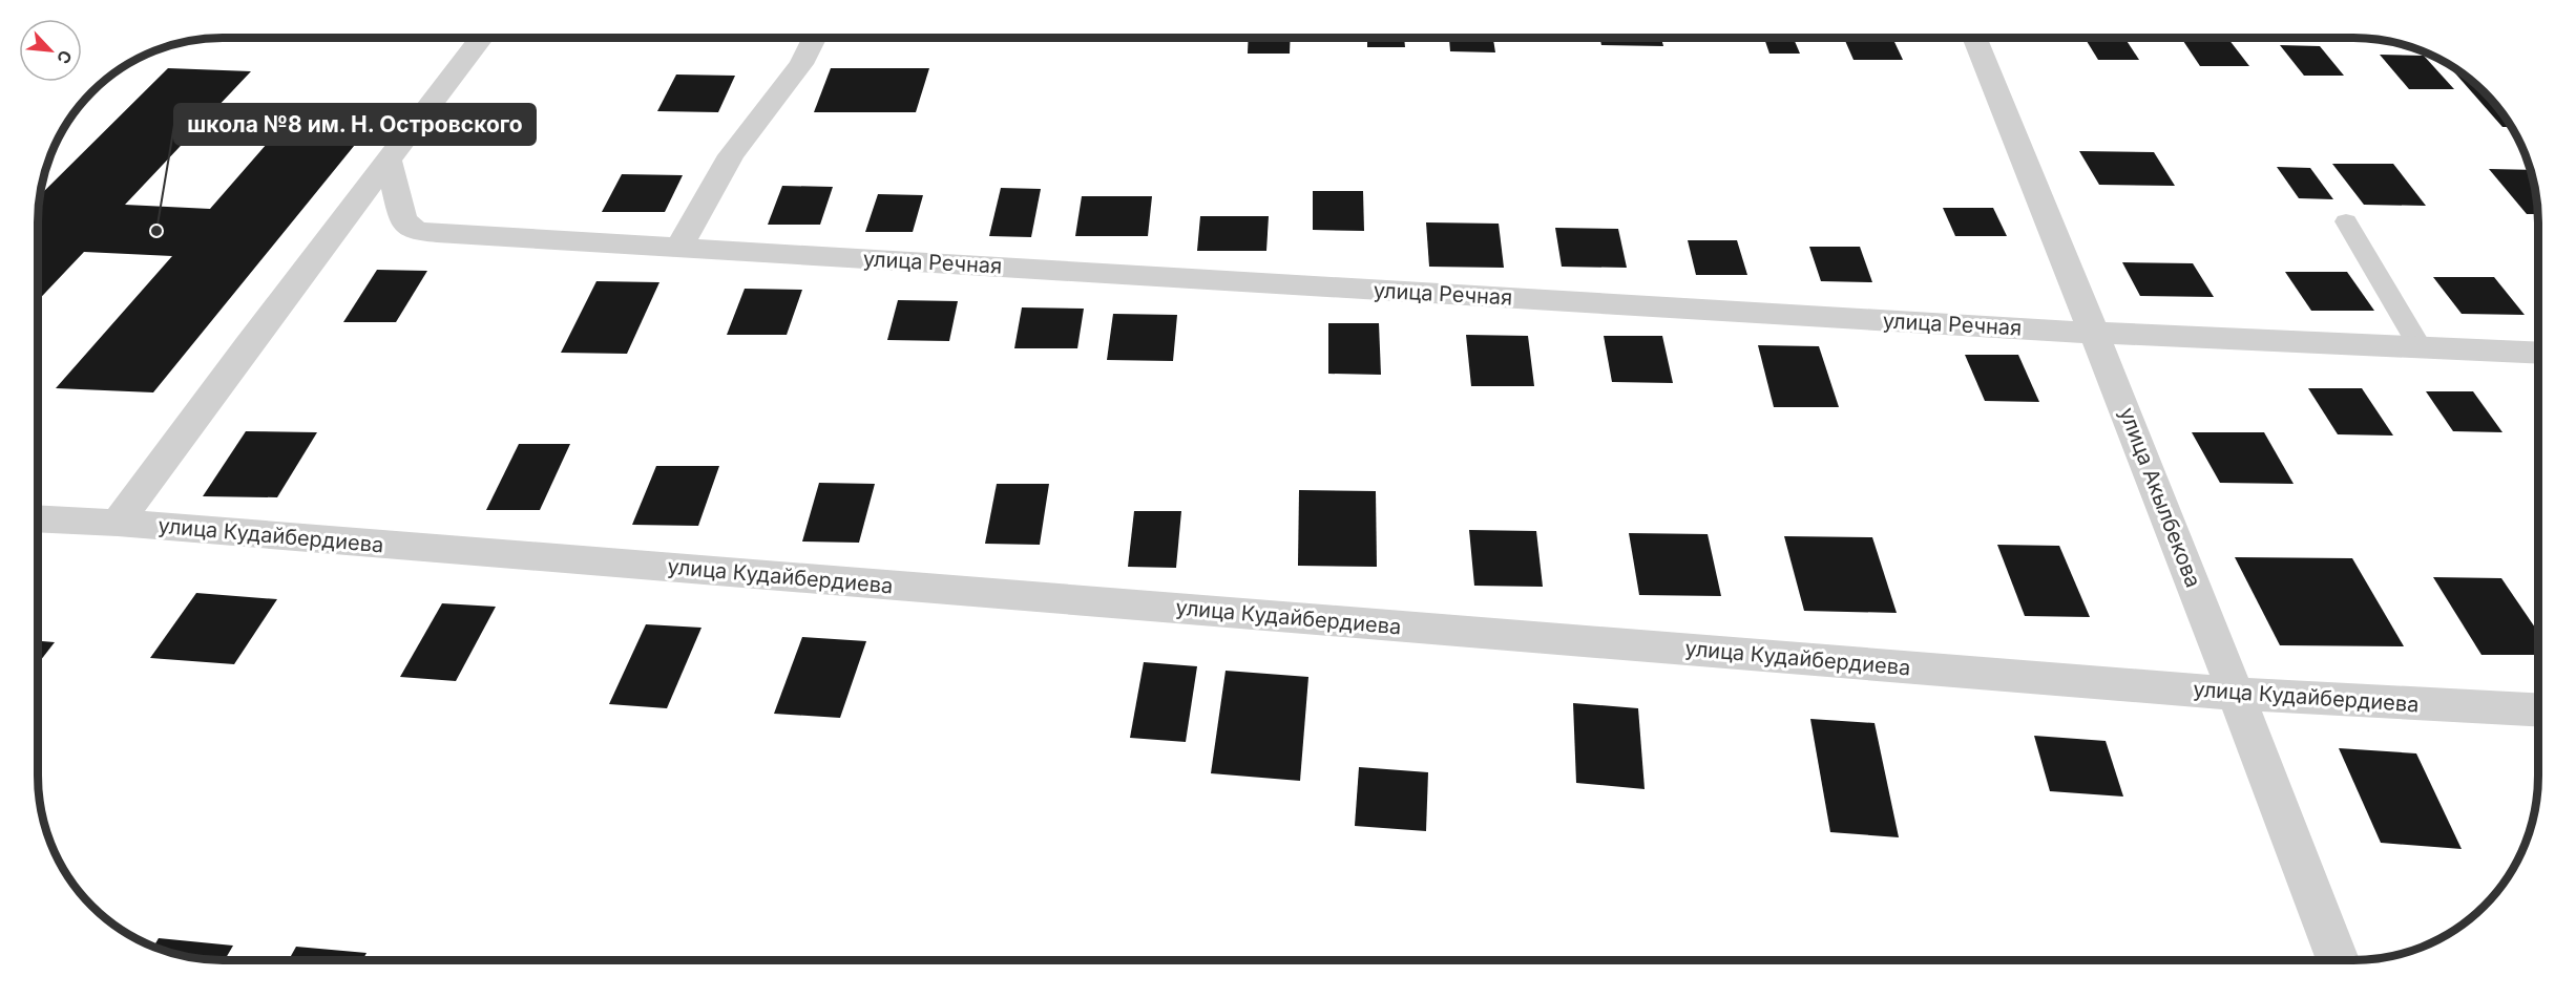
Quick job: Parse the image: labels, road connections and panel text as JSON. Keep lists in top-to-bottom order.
{
  "streets": {
    "street": ["улица Речная", "улица Акылбекова", "улица Кудайбердиева"]
  },
  "crossings": [
    ["улица Речная", "улица Акылбекова"],
    ["улица Акылбекова", "улица Кудайбердиева"]
  ],
  "places": ["школа №8 им. Н. Островского"],
  "north": "bottom right"
}
